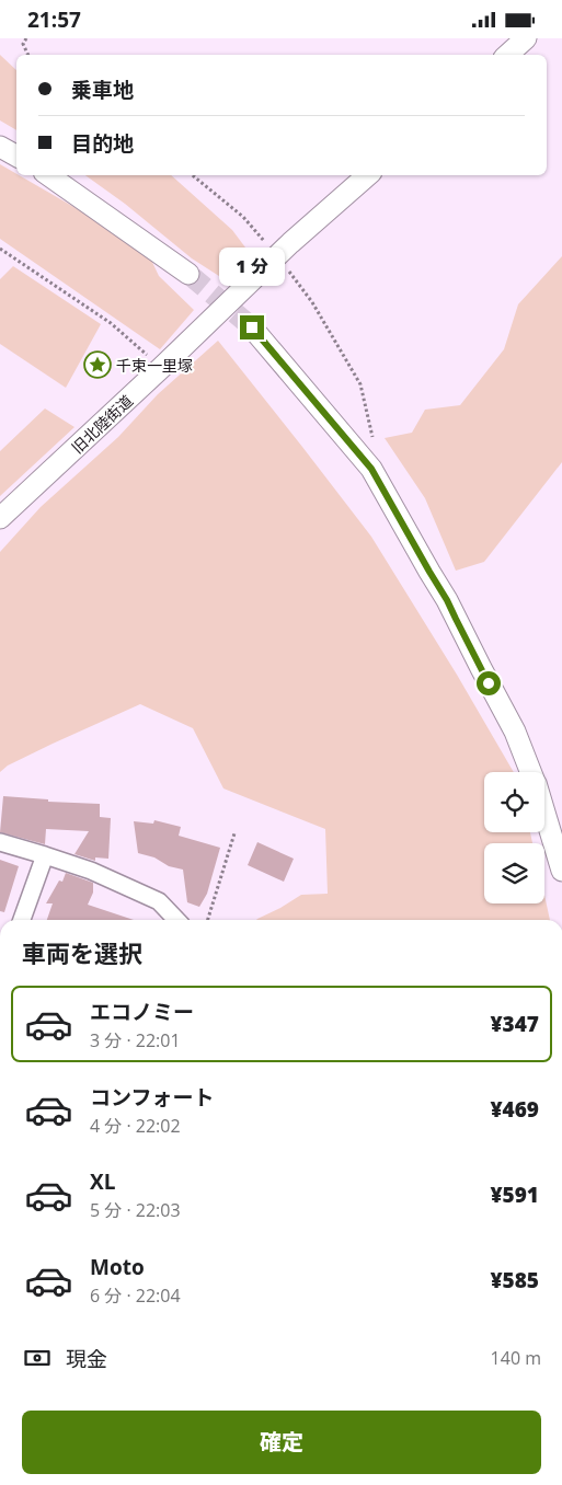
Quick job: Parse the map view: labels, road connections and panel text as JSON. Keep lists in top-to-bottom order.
{
  "streets": {
    "street": ["旧北陸街道"]
  },
  "places": {
    "place": ["千束一里塚"]
  },
  "page": {
    "status": "21:57",
    "banner": ["乗車地", "目的地"],
    "bubble": "1 分",
    "heading": "車両を選択",
    "list": [
      {
        "name": "エコノミー",
        "note": "3 分 · 22:01",
        "value": "¥347"
      },
      {
        "name": "コンフォート",
        "note": "4 分 · 22:02",
        "value": "¥469"
      },
      {
        "name": "XL",
        "note": "5 分 · 22:03",
        "value": "¥591"
      },
      {
        "name": "Moto",
        "note": "6 分 · 22:04",
        "value": "¥585"
      }
    ],
    "pay": ["現金", "140 m"],
    "buttons": "確定"
  }
}
